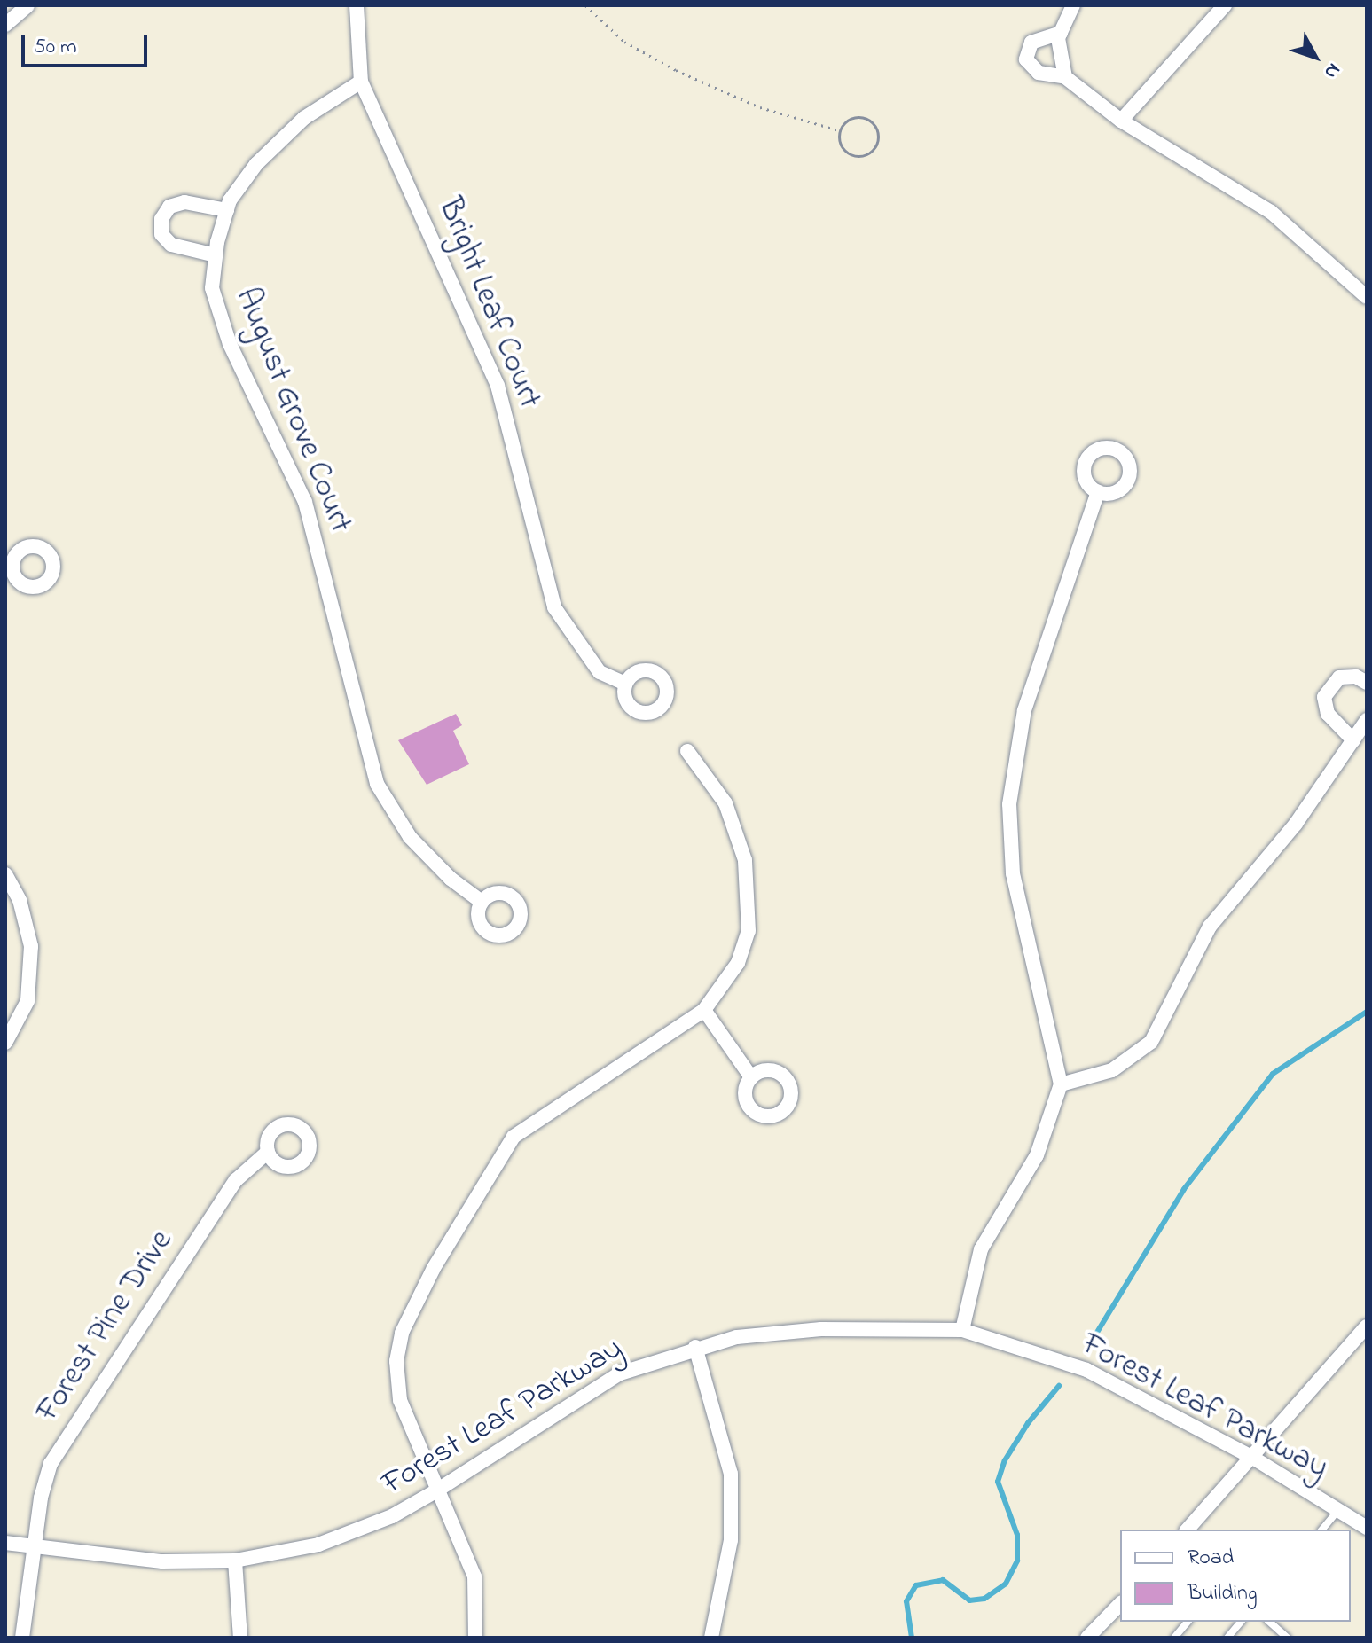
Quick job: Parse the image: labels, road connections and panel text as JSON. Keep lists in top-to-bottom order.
{
  "streets": {
    "street": [
      "Bright Leaf Court",
      "August Grove Court",
      "Forest Pine Drive",
      "Forest Leaf Parkway"
    ]
  },
  "crossings": [
    ["Bright Leaf Court", "August Grove Court"],
    ["Forest Pine Drive", "Forest Leaf Parkway"]
  ],
  "legend": ["Road", "Building"],
  "scale_bar": "50 m",
  "north": "bottom right"
}
